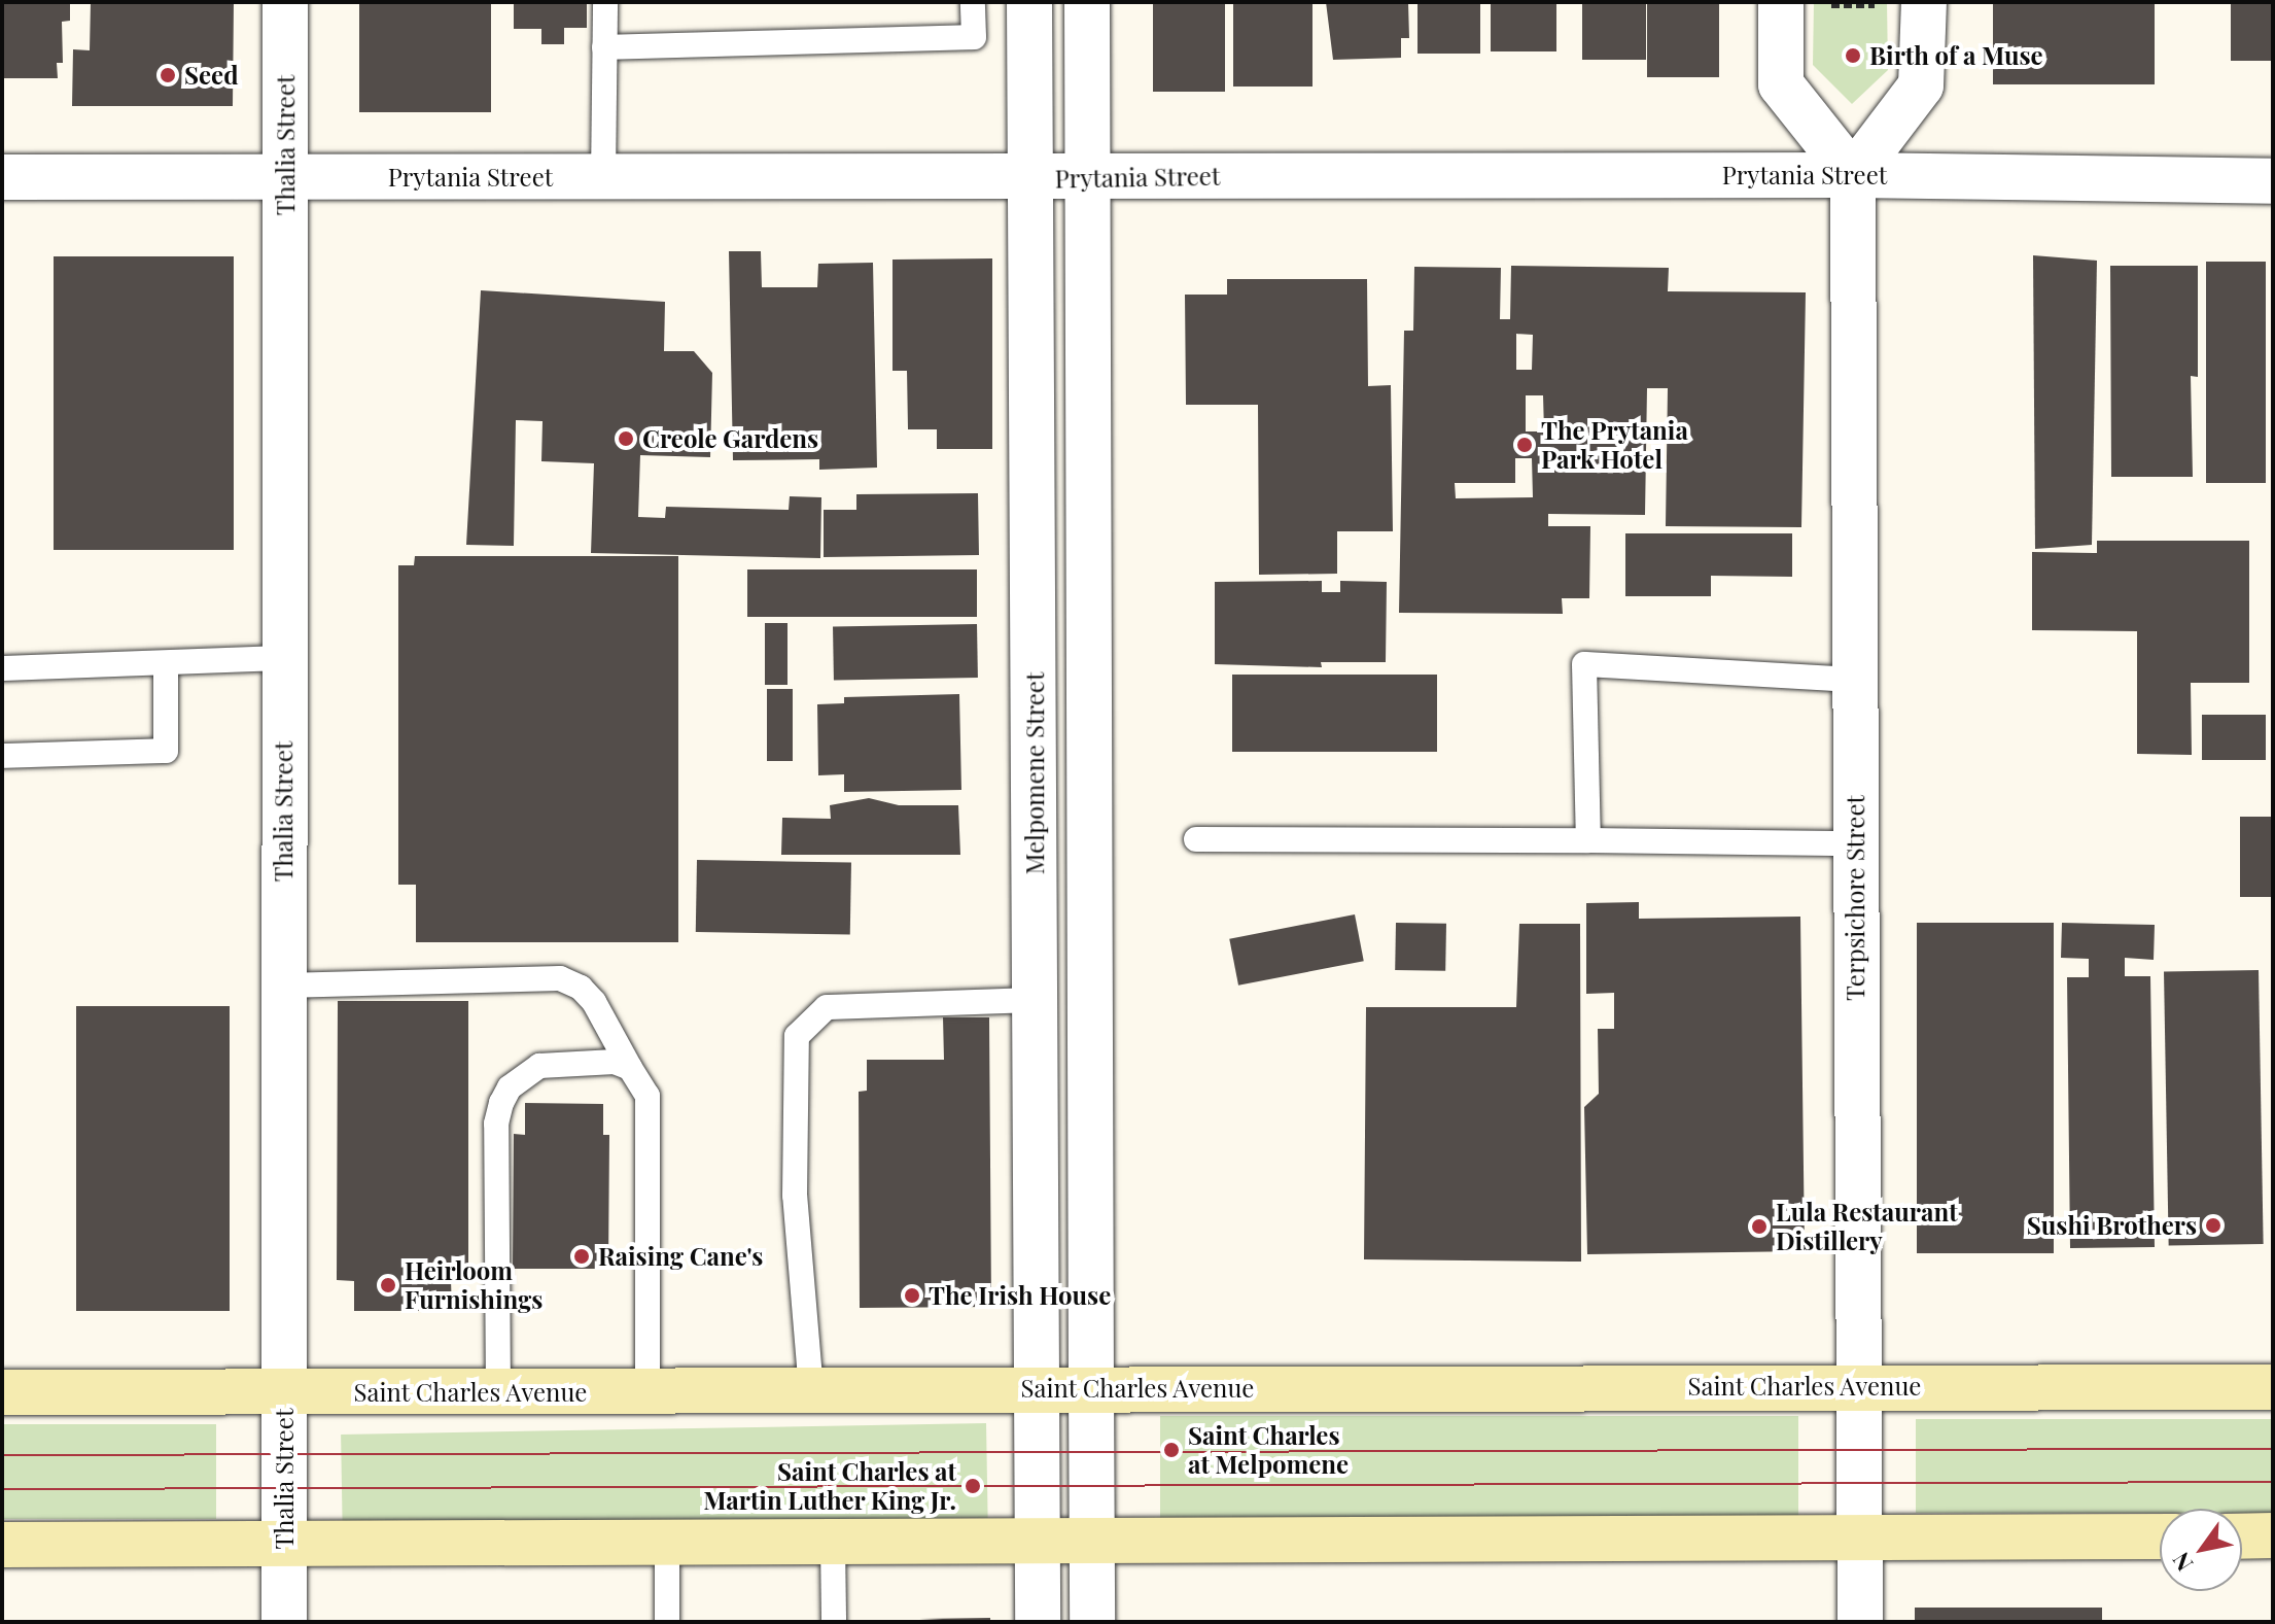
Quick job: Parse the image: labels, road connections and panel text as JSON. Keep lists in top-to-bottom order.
{
  "streets": {
    "main road": ["Saint Charles Avenue"],
    "street": [
      "Thalia Street",
      "Prytania Street",
      "Melpomene Street",
      "Terpsichore Street"
    ]
  },
  "crossings": [
    ["Thalia Street", "Prytania Street"],
    ["Thalia Street", "Saint Charles Avenue"],
    ["Prytania Street", "Melpomene Street"],
    ["Prytania Street", "Terpsichore Street"],
    ["Melpomene Street", "Saint Charles Avenue"],
    ["Terpsichore Street", "Saint Charles Avenue"]
  ],
  "places": [
    "Birth of a Muse",
    "Seed",
    "Creole Gardens",
    "The Prytania Park Hotel",
    "Sushi Brothers",
    "Lula Restaurant Distillery",
    "Raising Cane's",
    "Heirloom Furnishings",
    "The Irish House",
    "Saint Charles at Melpomene",
    "Saint Charles at Martin Luther King Jr."
  ],
  "north": "bottom left"
}
